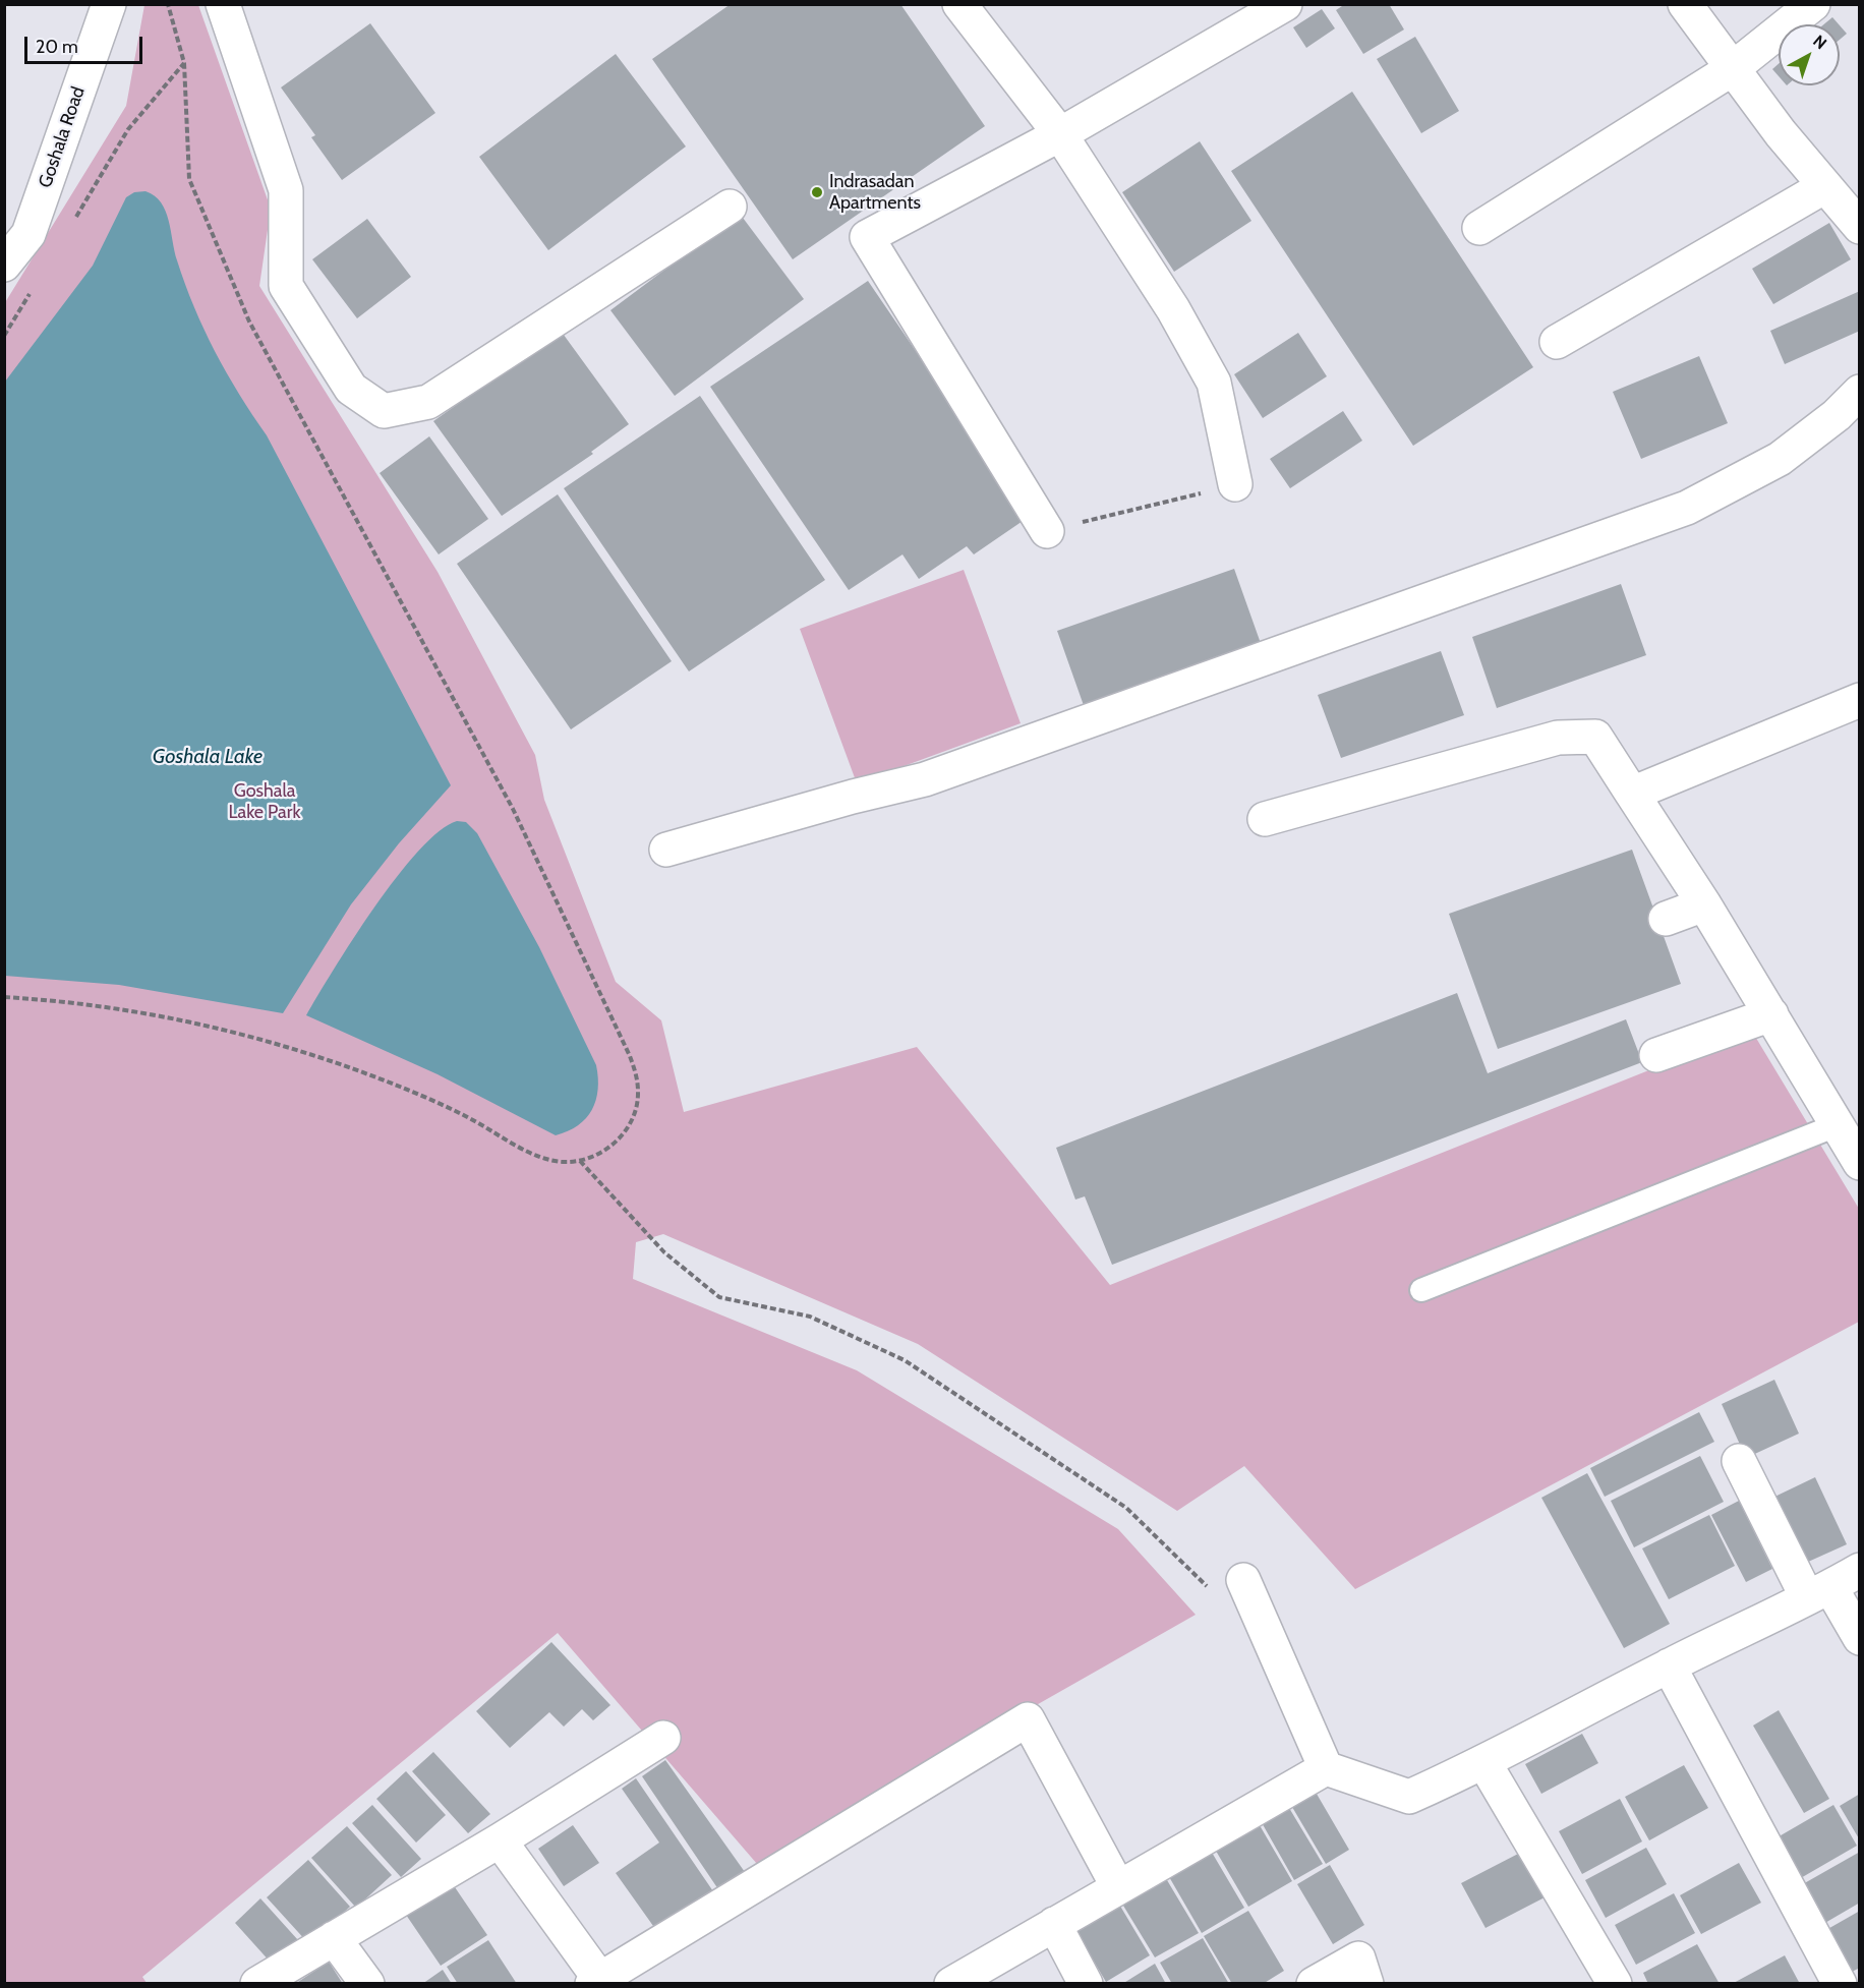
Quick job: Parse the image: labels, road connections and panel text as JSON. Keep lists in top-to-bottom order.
{
  "streets": {
    "street": ["Goshala Road"]
  },
  "water": ["Goshala Lake"],
  "parks": ["Goshala Lake Park"],
  "places": ["Indrasadan Apartments"],
  "scale_bar": "20 m",
  "north": "top right"
}
